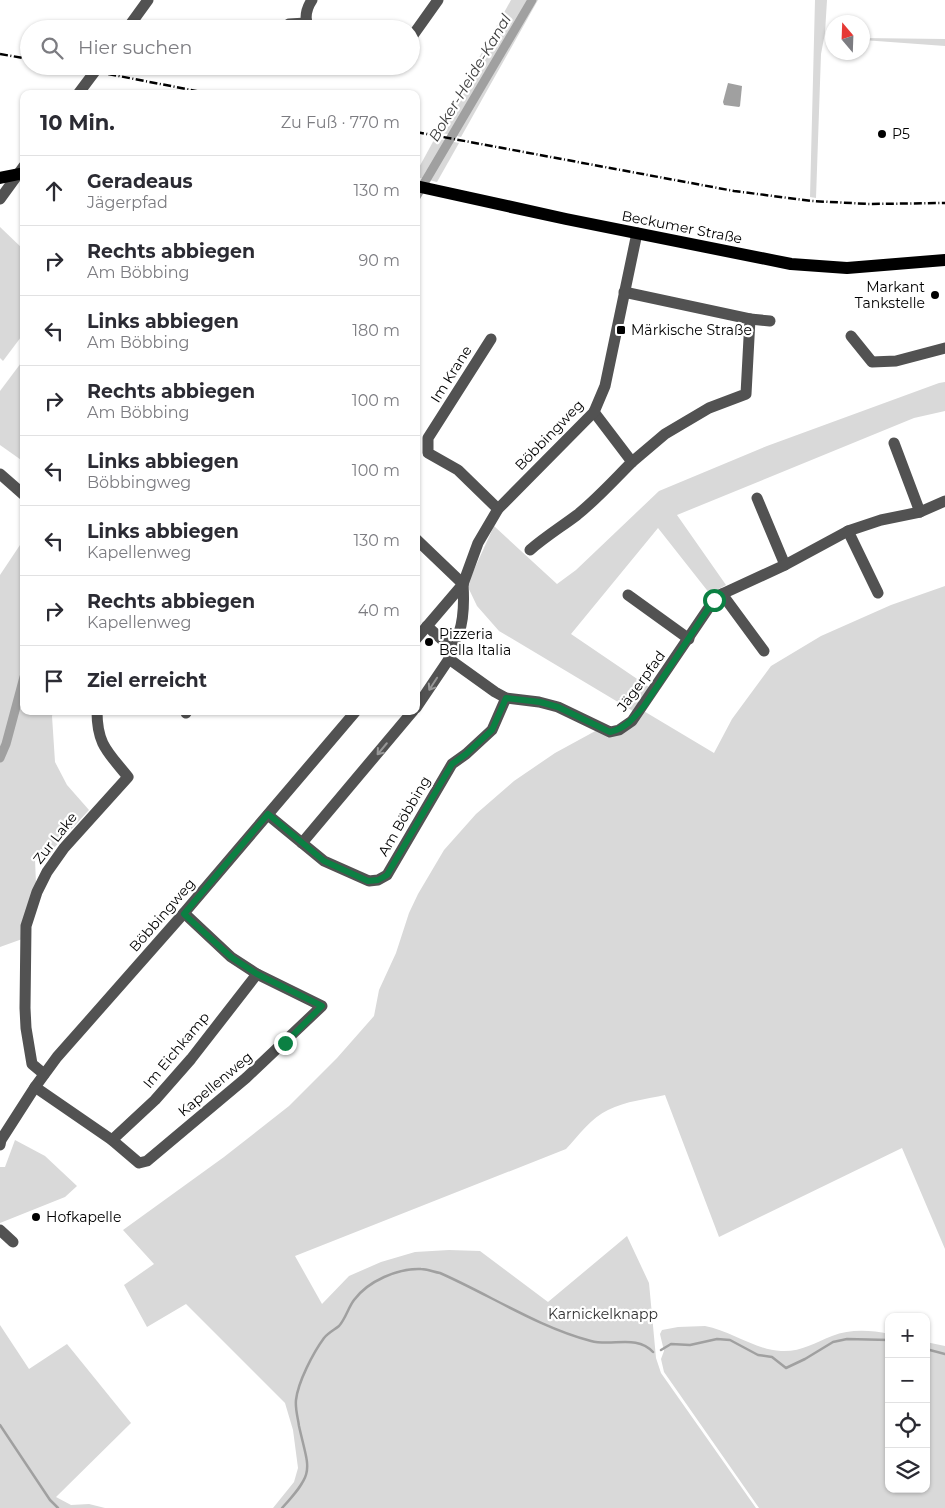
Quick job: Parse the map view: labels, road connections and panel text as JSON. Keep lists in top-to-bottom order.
{
  "streets": {
    "main road": ["Beckumer Straße"],
    "street": [
      "Im Krane",
      "Böbbingweg",
      "Jägerpfad",
      "Am Böbbing",
      "Zur Lake",
      "Im Eichkamp",
      "Kapellenweg"
    ]
  },
  "crossings": [
    ["Beckumer Straße", "Böbbingweg"],
    ["Böbbingweg", "Am Böbbing"],
    ["Böbbingweg", "Zur Lake"],
    ["Böbbingweg", "Kapellenweg"],
    ["Jägerpfad", "Am Böbbing"],
    ["Im Eichkamp", "Kapellenweg"]
  ],
  "water": ["Boker-Heide-Kanal"],
  "parks": ["Karnickelknapp"],
  "places": {
    "other": [
      "P5",
      "Markant Tankstelle",
      "Pizzeria Bella Italia",
      "Hofkapelle"
    ],
    "transit": ["Märkische Straße"]
  },
  "north": "top",
  "page": {
    "search": "Hier suchen",
    "heading": ["10 Min.", "Zu Fuß · 770 m"],
    "list": [
      ["Geradeaus", "Jägerpfad", "130 m"],
      ["Rechts abbiegen", "Am Böbbing", "90 m"],
      ["Links abbiegen", "Am Böbbing", "180 m"],
      ["Rechts abbiegen", "Am Böbbing", "100 m"],
      ["Links abbiegen", "Böbbingweg", "100 m"],
      ["Links abbiegen", "Kapellenweg", "130 m"],
      ["Rechts abbiegen", "Kapellenweg", "40 m"],
      "Ziel erreicht"
    ],
    "map_buttons": ["+", "−"]
  }
}
